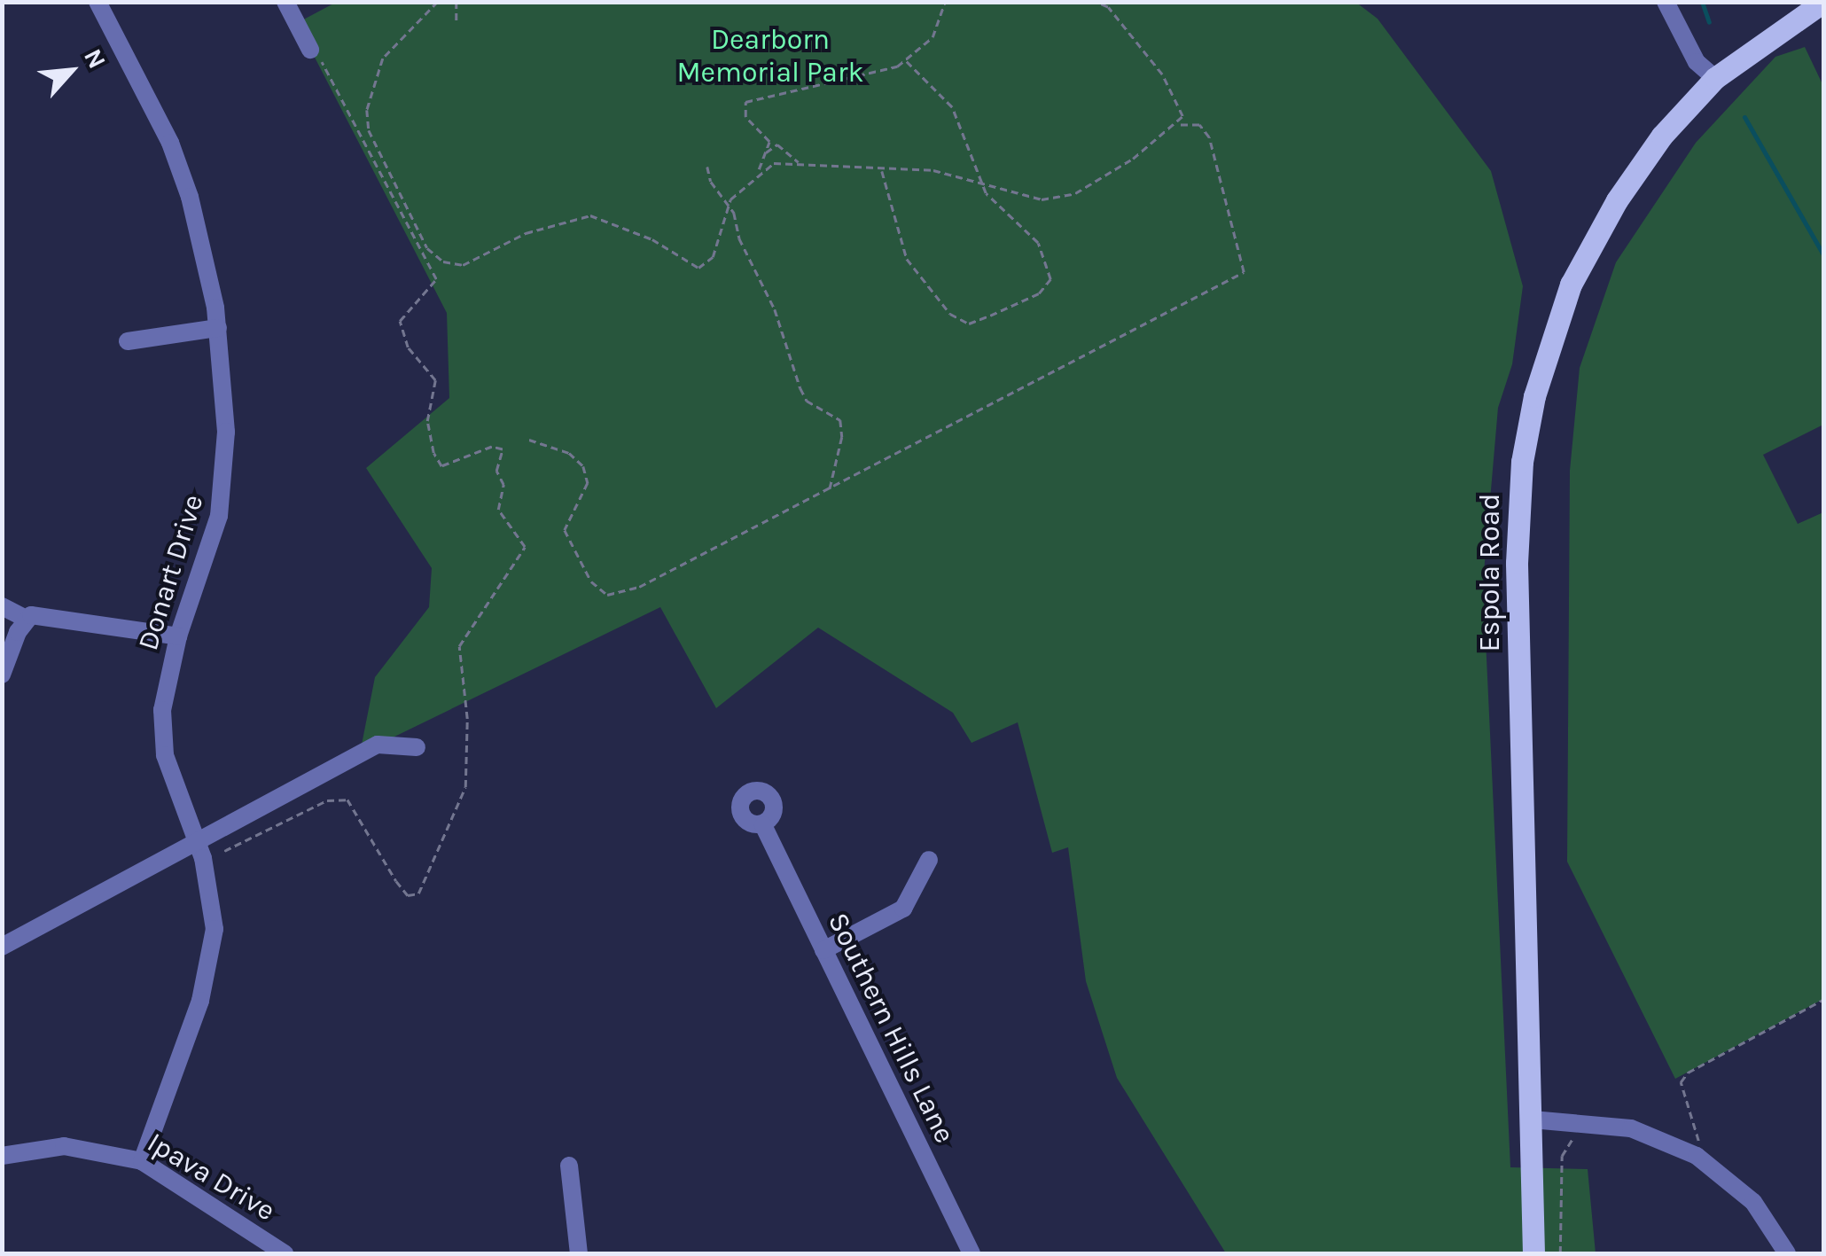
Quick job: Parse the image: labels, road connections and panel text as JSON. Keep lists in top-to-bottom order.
{
  "streets": {
    "main road": ["Espola Road"],
    "street": ["Donart Drive", "Southern Hills Lane", "Ipava Drive"]
  },
  "crossings": [
    ["Donart Drive", "Ipava Drive"]
  ],
  "parks": ["Dearborn Memorial Park"],
  "north": "top right"
}
